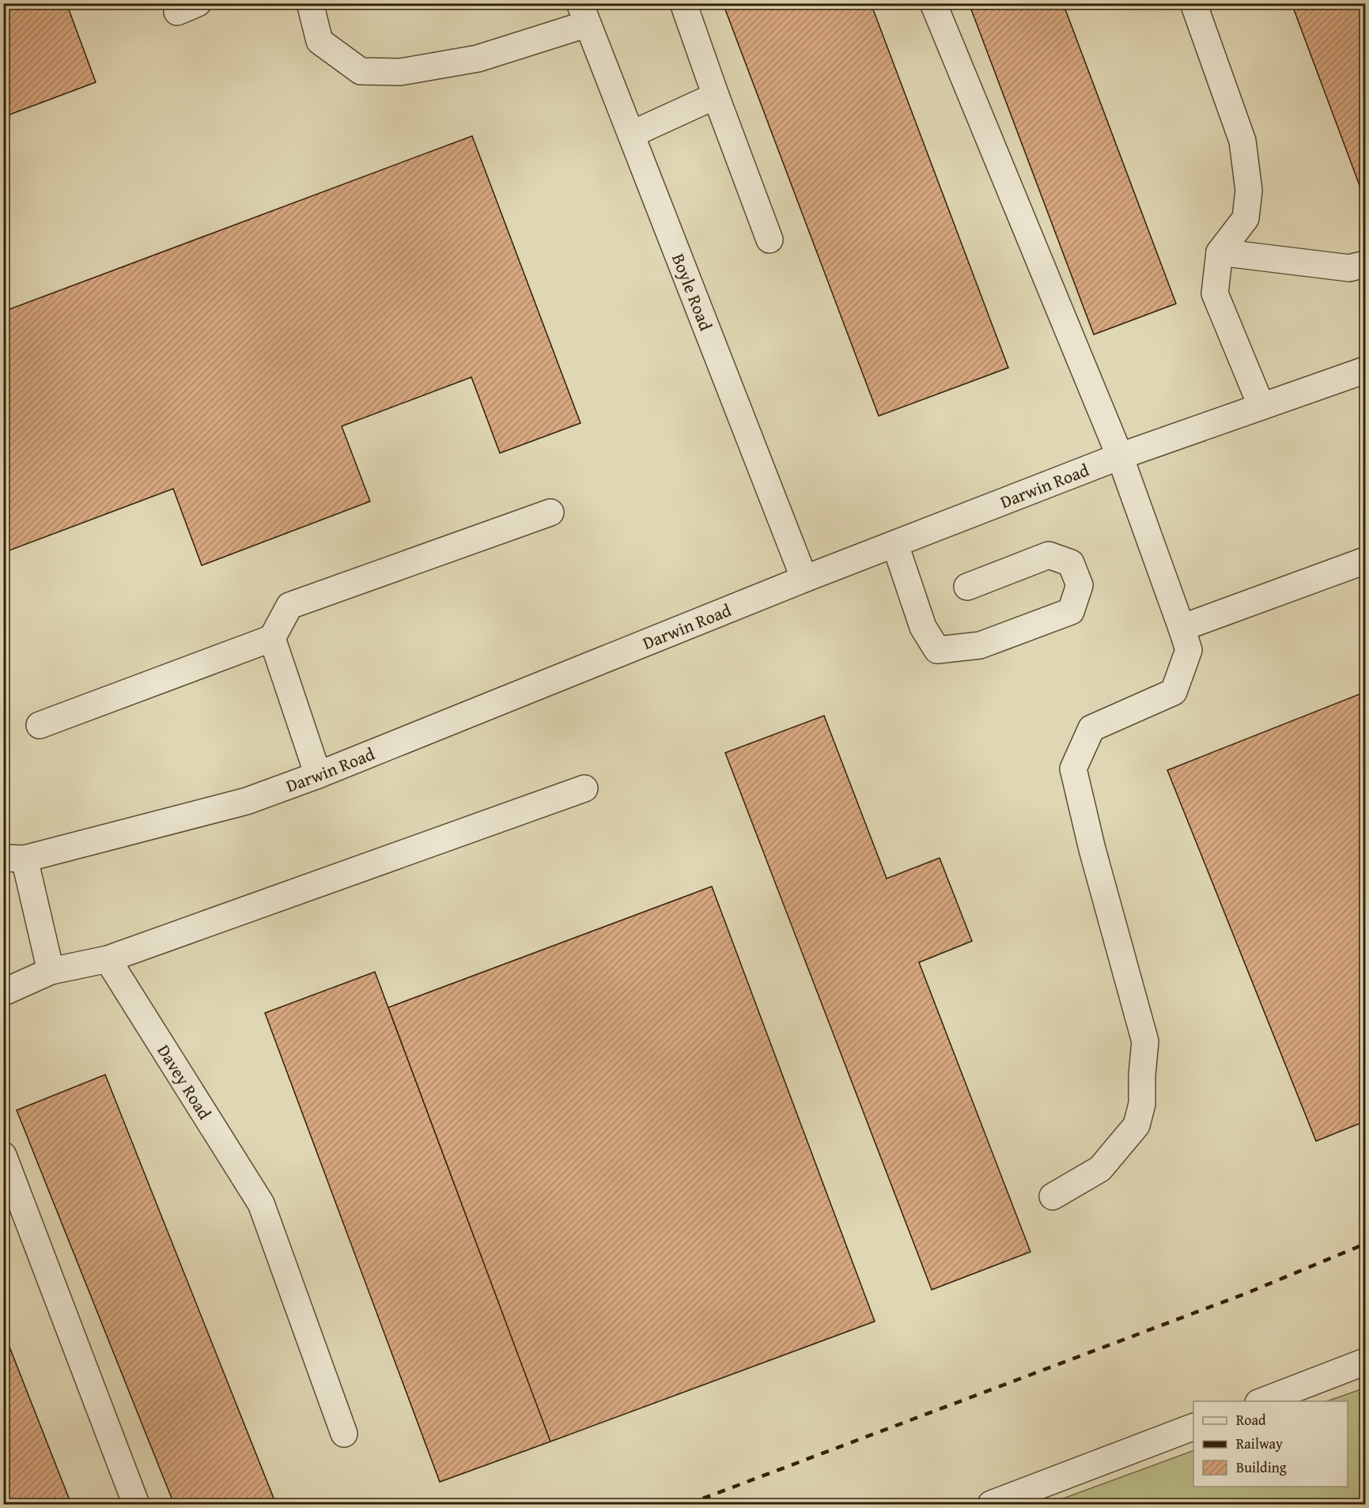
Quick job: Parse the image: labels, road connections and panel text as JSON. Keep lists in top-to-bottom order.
{
  "streets": {
    "street": ["Boyle Road", "Darwin Road", "Davey Road"]
  },
  "crossings": [
    ["Boyle Road", "Darwin Road"]
  ],
  "legend": ["Road", "Railway", "Building"]
}
